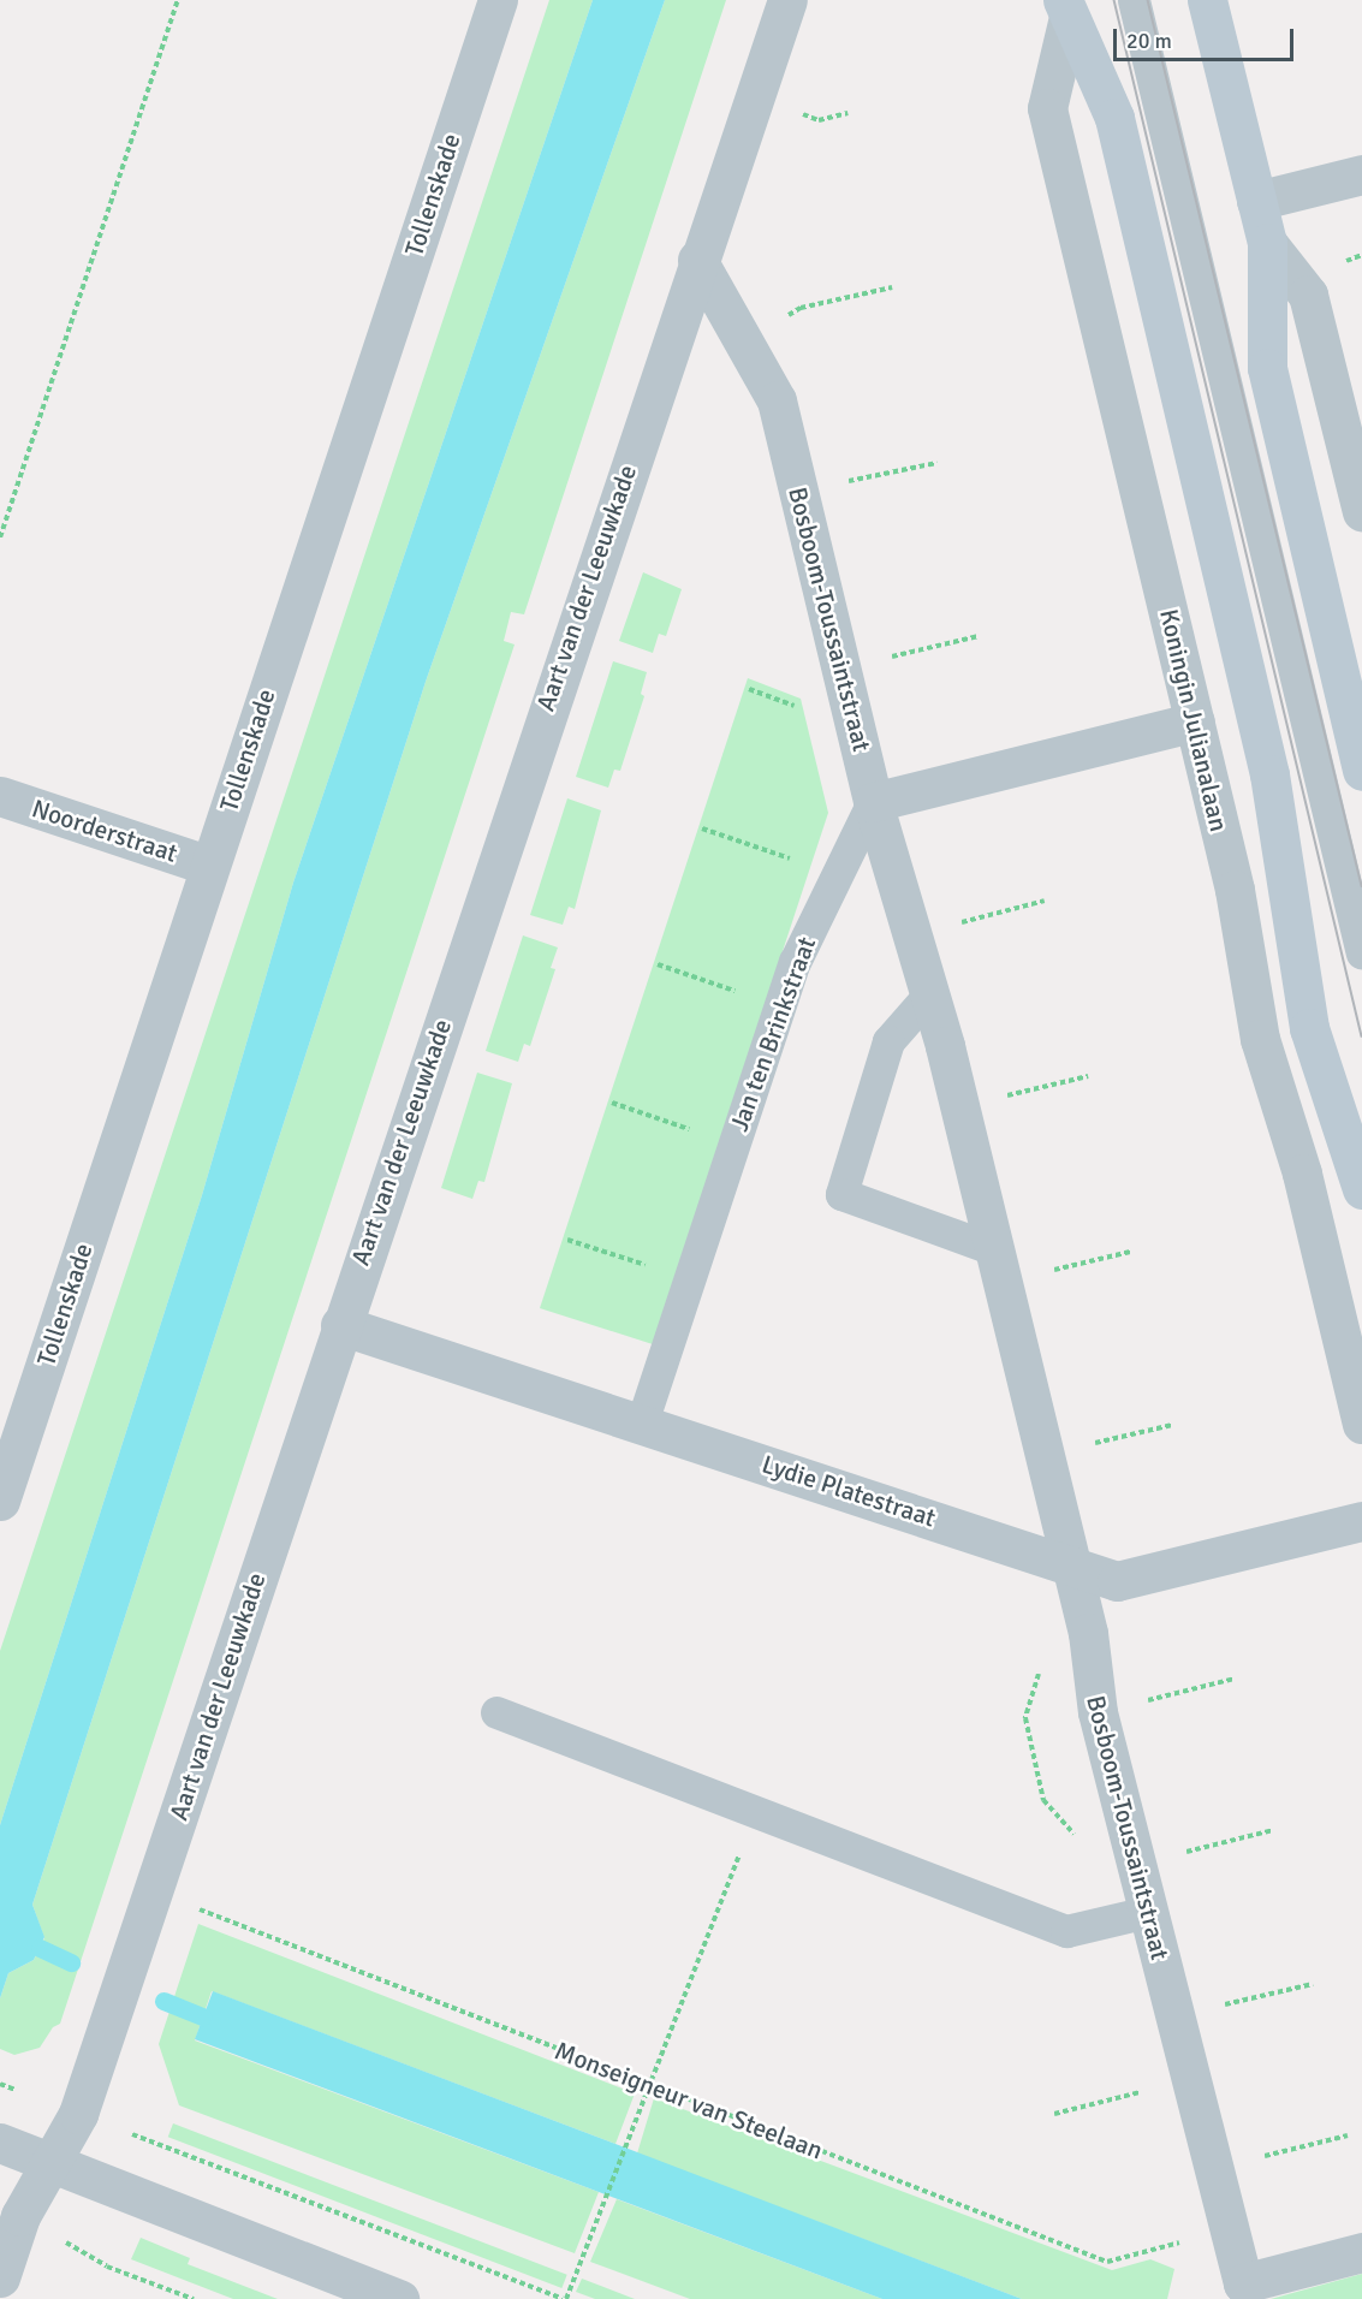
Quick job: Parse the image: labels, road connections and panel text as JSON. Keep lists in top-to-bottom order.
{
  "streets": {
    "main road": ["Koningin Julianalaan"],
    "street": [
      "Tollenskade",
      "Aart van der Leeuwkade",
      "Bosboom-Toussaintstraat",
      "Noorderstraat",
      "Lydie Platestraat"
    ],
    "lane": ["Jan ten Brinkstraat"],
    "path": ["Monseigneur van Steelaan"]
  },
  "crossings": [
    ["Tollenskade", "Noorderstraat"],
    ["Aart van der Leeuwkade", "Bosboom-Toussaintstraat"],
    ["Aart van der Leeuwkade", "Lydie Platestraat"],
    ["Aart van der Leeuwkade", "Monseigneur van Steelaan"],
    ["Bosboom-Toussaintstraat", "Jan ten Brinkstraat"],
    ["Bosboom-Toussaintstraat", "Lydie Platestraat"],
    ["Bosboom-Toussaintstraat", "Monseigneur van Steelaan"],
    ["Jan ten Brinkstraat", "Lydie Platestraat"]
  ],
  "scale_bar": "20 m"
}
